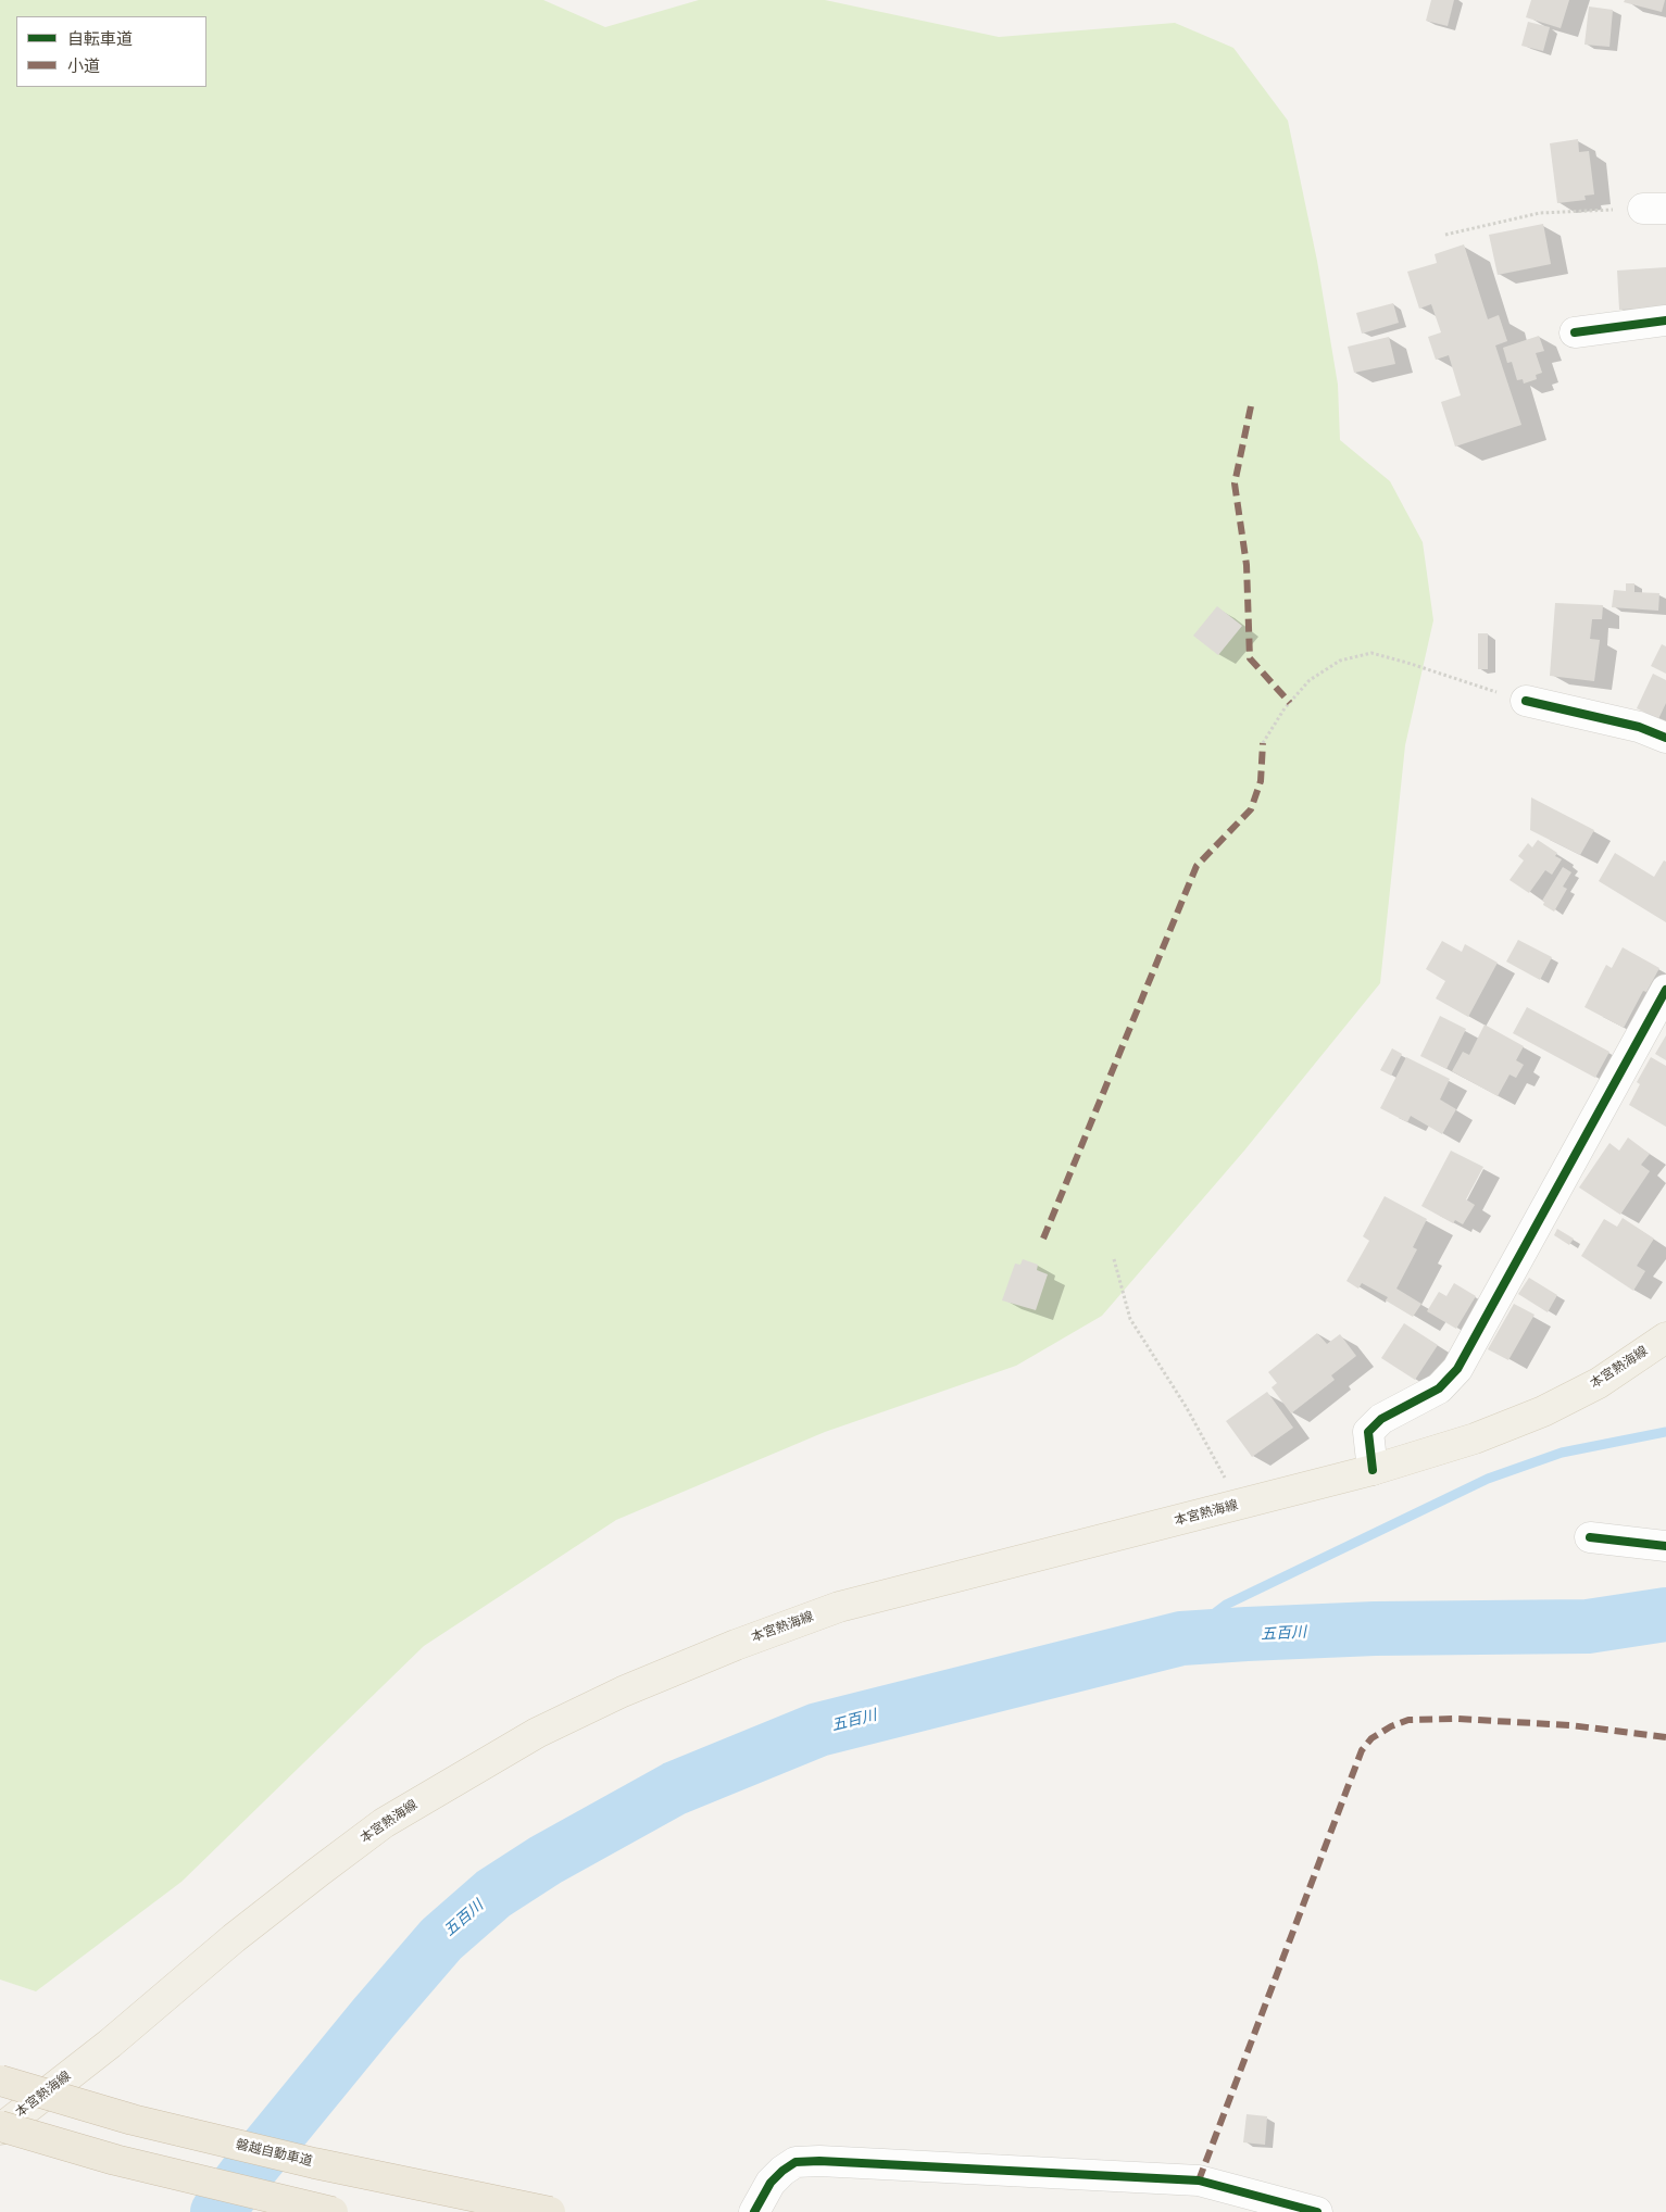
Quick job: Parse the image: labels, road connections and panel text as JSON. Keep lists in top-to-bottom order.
{
  "streets": {
    "highway": ["磐越自動車道"],
    "main road": ["本宮熱海線"]
  },
  "water": ["五百川"],
  "legend": ["自転車道", "小道"]
}
